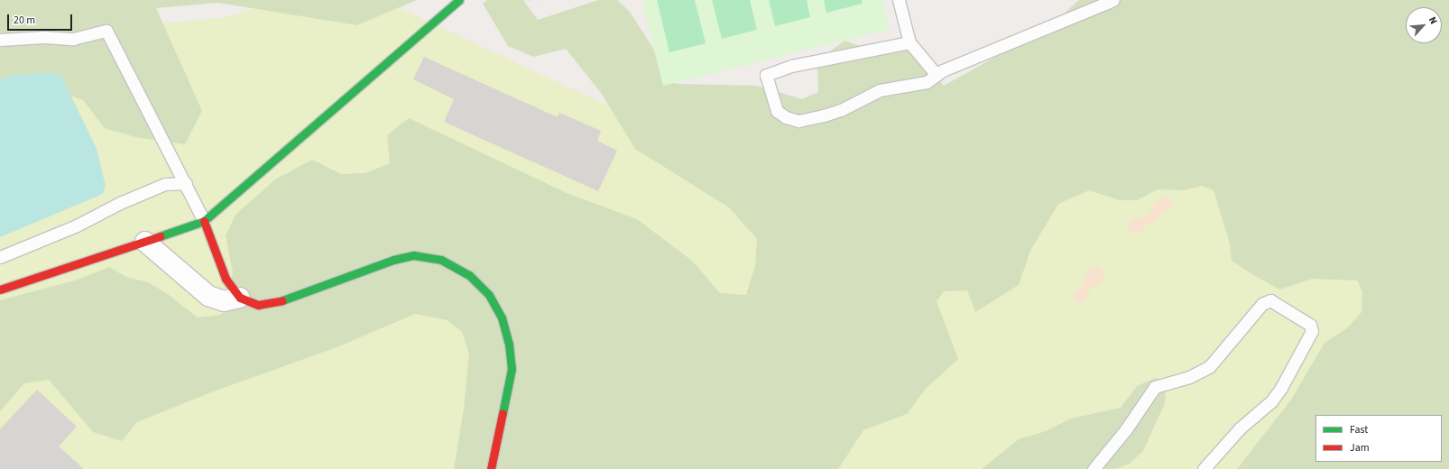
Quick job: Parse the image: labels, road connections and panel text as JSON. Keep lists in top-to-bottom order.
{
  "legend": ["Fast", "Jam"],
  "scale_bar": "20 m",
  "north": "top right"
}
